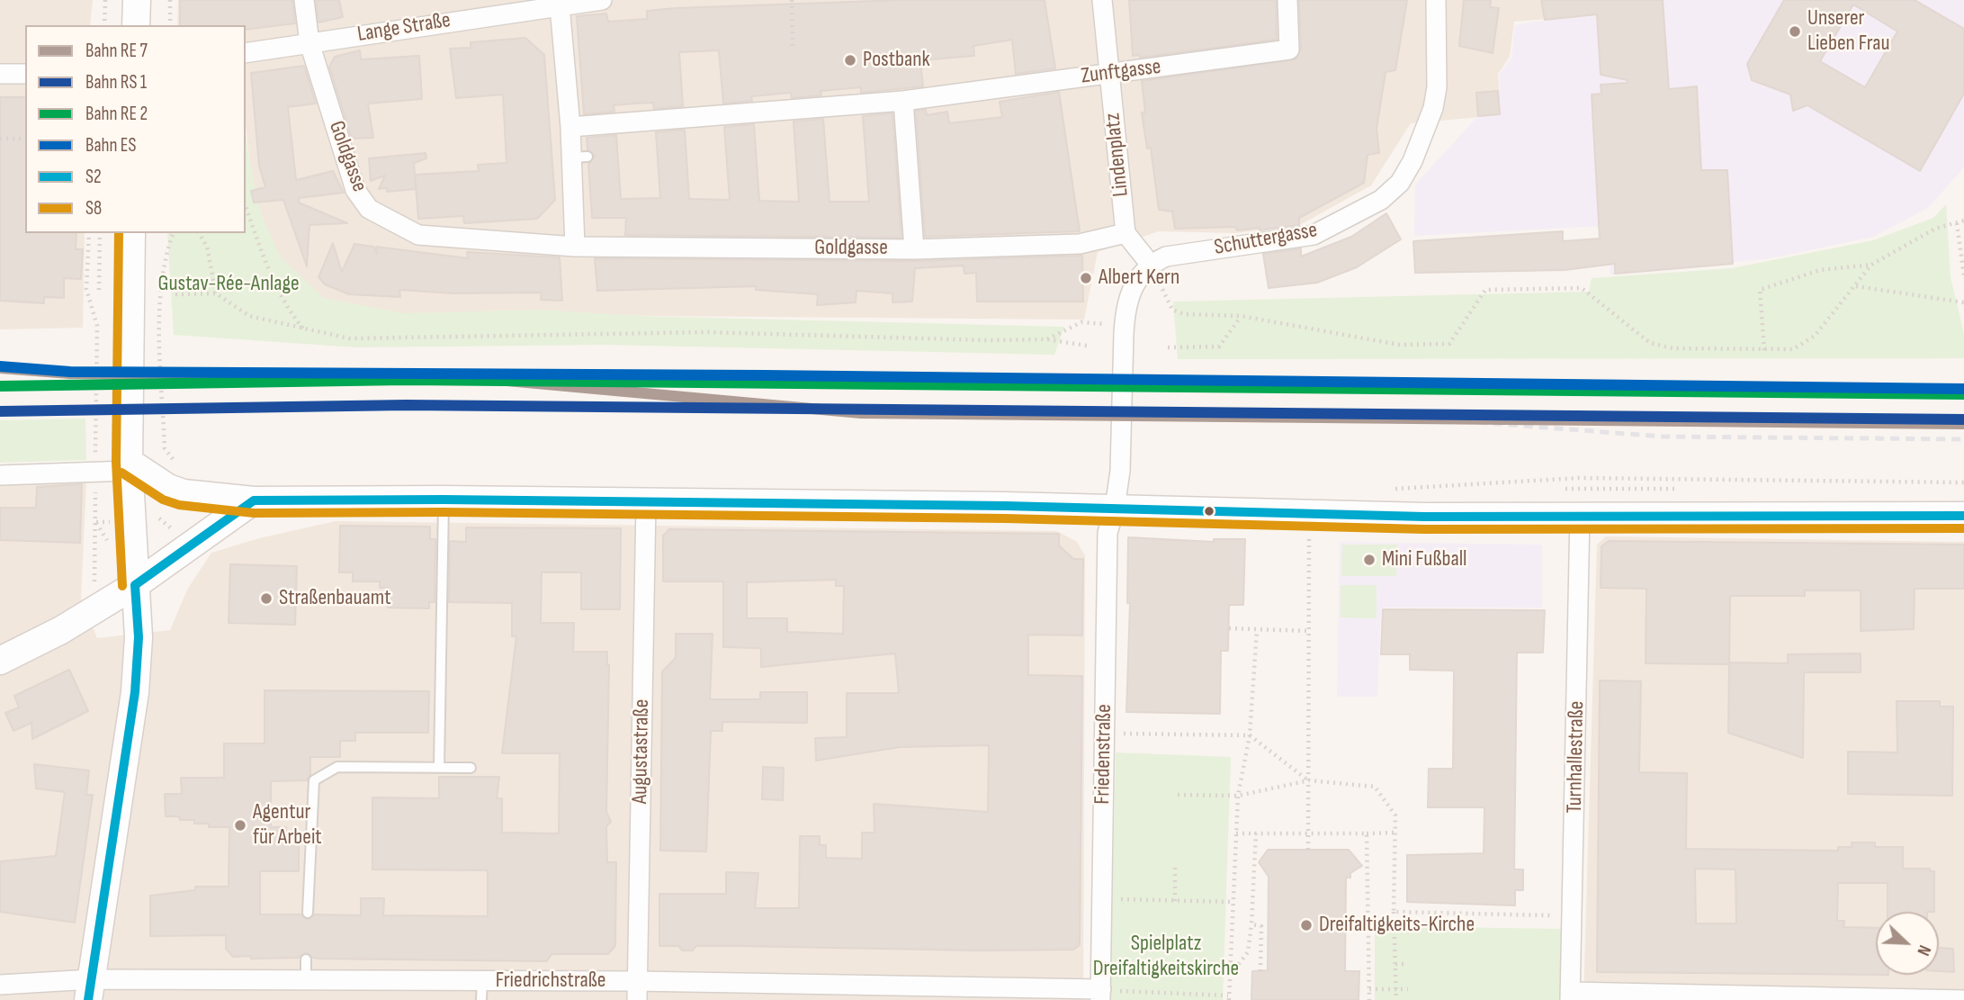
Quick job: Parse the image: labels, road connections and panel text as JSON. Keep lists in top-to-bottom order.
{
  "streets": {
    "street": [
      "Lange Straße",
      "Zunftgasse",
      "Lindenplatz",
      "Goldgasse",
      "Schuttergasse",
      "Augustastraße",
      "Friedenstraße",
      "Turnhallestraße",
      "Friedrichstraße"
    ]
  },
  "crossings": [
    ["Lange Straße", "Goldgasse"],
    ["Zunftgasse", "Lindenplatz"],
    ["Lindenplatz", "Goldgasse"],
    ["Augustastraße", "Friedrichstraße"],
    ["Friedenstraße", "Friedrichstraße"]
  ],
  "parks": ["Gustav-Rée-Anlage", "Spielplatz Dreifaltigkeitskirche"],
  "places": [
    "Unserer Lieben Frau",
    "Postbank",
    "Albert Kern",
    "Mini Fußball",
    "Straßenbauamt",
    "Agentur für Arbeit",
    "Dreifaltigkeits-Kirche"
  ],
  "lines": ["transit line S8", "rail line ES", "transit line S2"],
  "legend": [
    "Bahn RE 7",
    "Bahn RS 1",
    "Bahn RE 2",
    "Bahn ES",
    "S2",
    "S8"
  ],
  "north": "bottom right"
}
